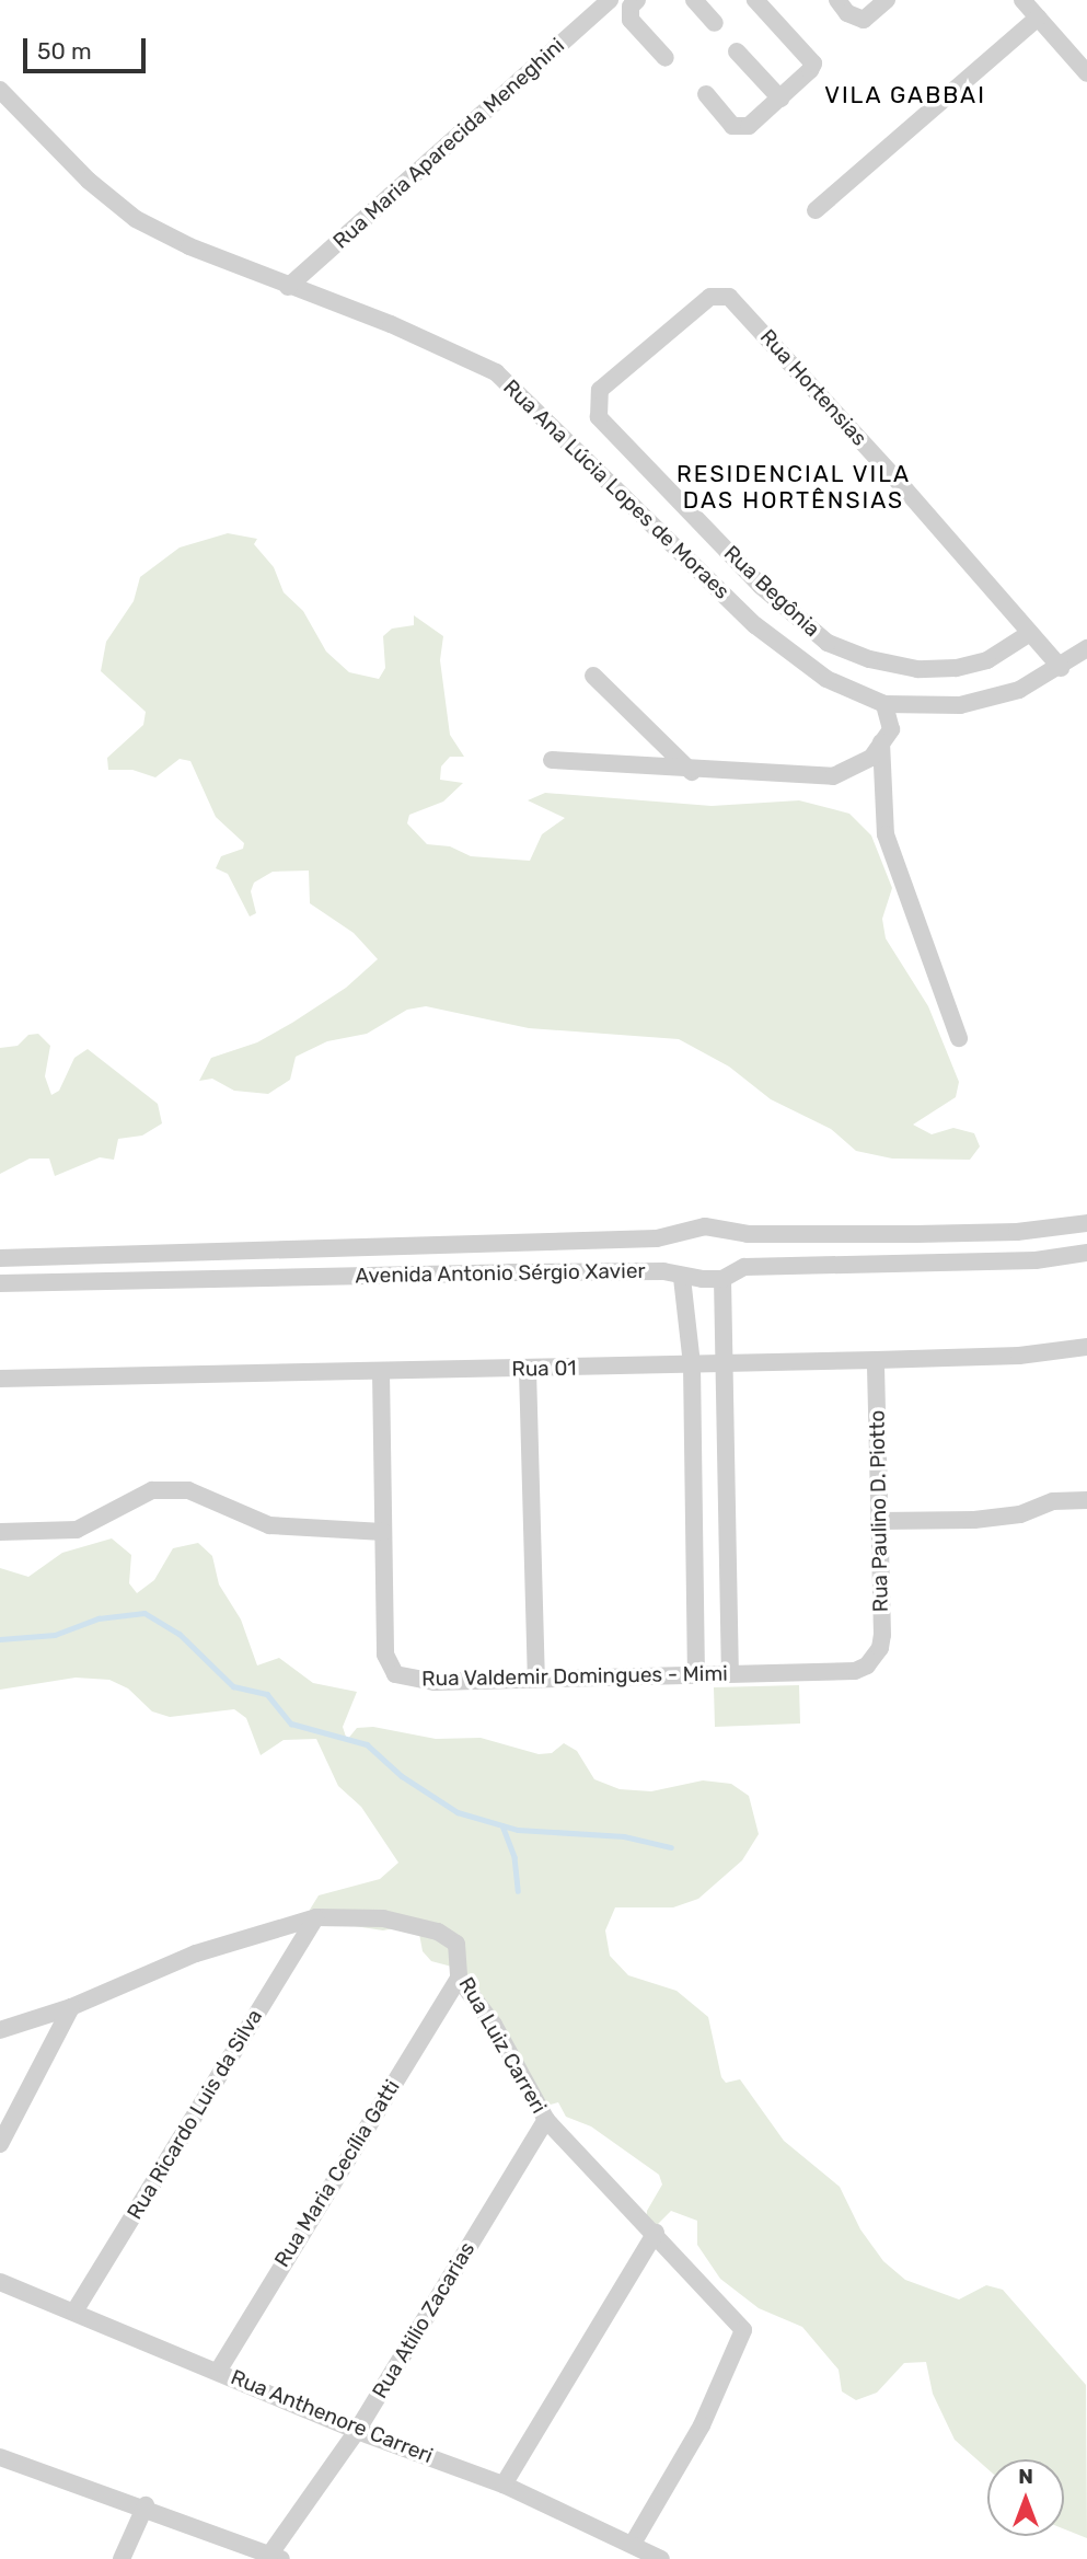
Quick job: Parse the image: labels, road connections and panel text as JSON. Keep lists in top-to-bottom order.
{
  "streets": {
    "street": [
      "Rua Maria Aparecida Meneghini",
      "Rua Hortensias",
      "Rua Ana Lúcia Lopes de Moraes",
      "Rua Begônia",
      "Avenida Antonio Sérgio Xavier",
      "Rua 01",
      "Rua Paulino D. Piotto",
      "Rua Valdemir Domingues - Mimi",
      "Rua Luiz Carreri",
      "Rua Ricardo Luis da Silva",
      "Rua Maria Cecília Gatti",
      "Rua Atilio Zacarias",
      "Rua Anthenore Carreri"
    ]
  },
  "crossings": [
    ["Rua Maria Aparecida Meneghini", "Rua Ana Lúcia Lopes de Moraes"],
    ["Rua Hortensias", "Rua Ana Lúcia Lopes de Moraes"],
    ["Rua Hortensias", "Rua Begônia"],
    ["Rua 01", "Rua Paulino D. Piotto"],
    ["Rua 01", "Rua Valdemir Domingues - Mimi"],
    ["Rua Paulino D. Piotto", "Rua Valdemir Domingues - Mimi"],
    ["Rua Luiz Carreri", "Rua Ricardo Luis da Silva"],
    ["Rua Luiz Carreri", "Rua Maria Cecília Gatti"],
    ["Rua Luiz Carreri", "Rua Atilio Zacarias"],
    ["Rua Luiz Carreri", "Rua Anthenore Carreri"],
    ["Rua Ricardo Luis da Silva", "Rua Anthenore Carreri"],
    ["Rua Maria Cecília Gatti", "Rua Anthenore Carreri"],
    ["Rua Atilio Zacarias", "Rua Anthenore Carreri"]
  ],
  "districts": ["VILA GABBAI", "RESIDENCIAL VILA DAS HORTÊNSIAS"],
  "scale_bar": "50 m",
  "north": "top"
}
